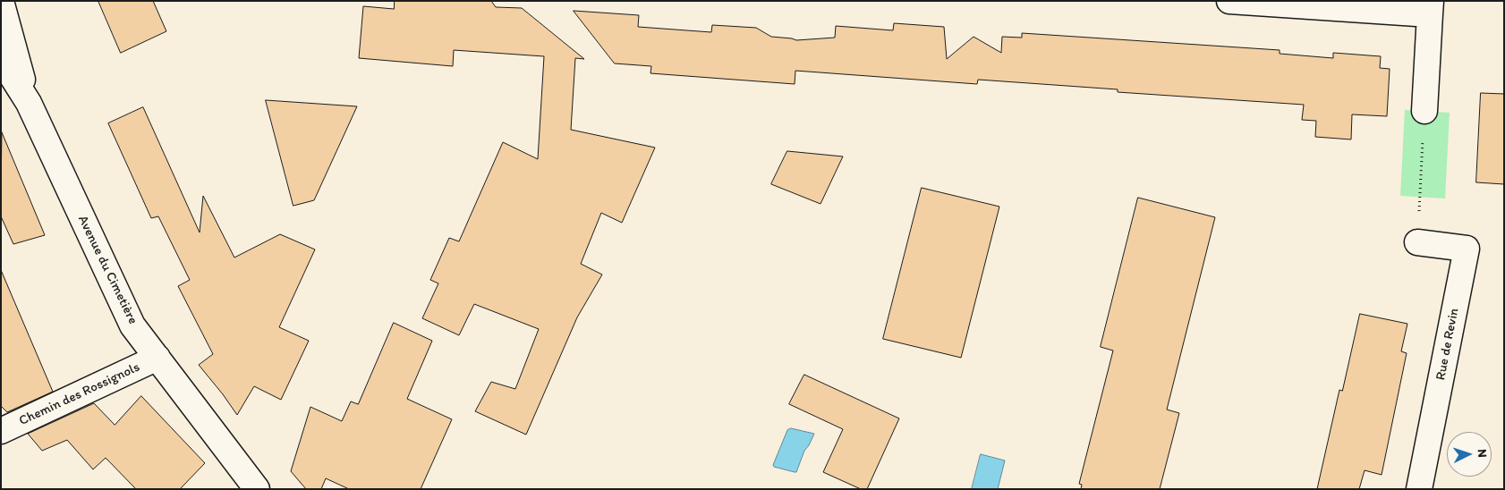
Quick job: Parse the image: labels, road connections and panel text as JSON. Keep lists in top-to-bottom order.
{
  "streets": {
    "street": ["Avenue du Cimetière", "Rue de Revin", "Chemin des Rossignols"]
  },
  "crossings": [
    ["Avenue du Cimetière", "Chemin des Rossignols"]
  ],
  "north": "right"
}
